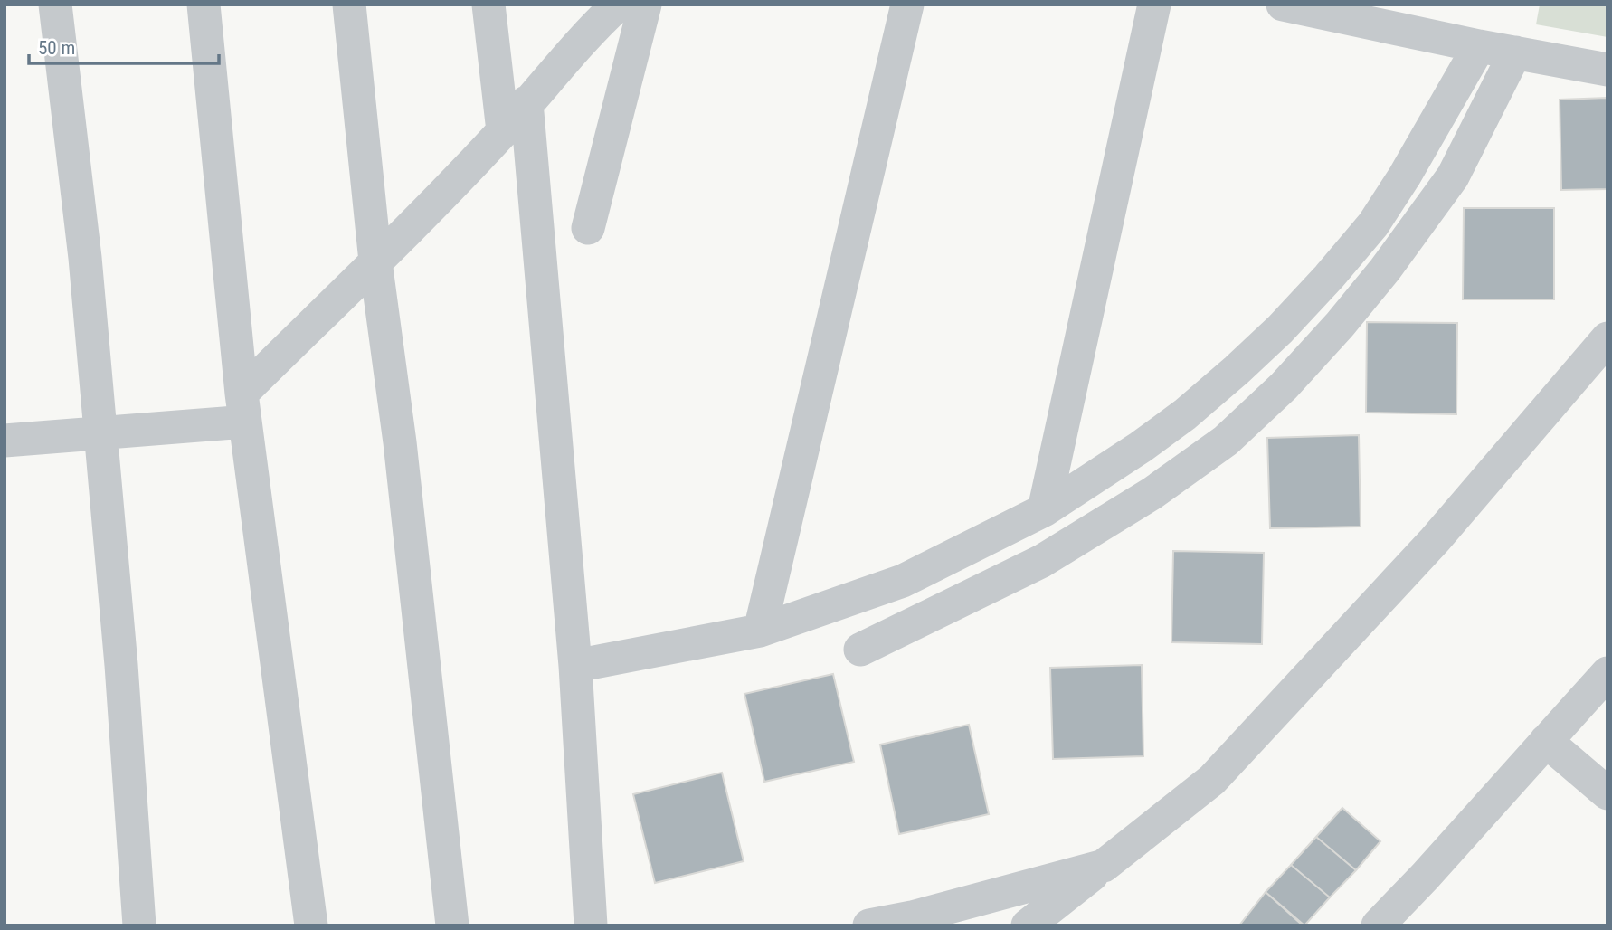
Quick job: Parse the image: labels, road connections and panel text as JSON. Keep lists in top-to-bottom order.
{
  "scale_bar": "50 m"
}
